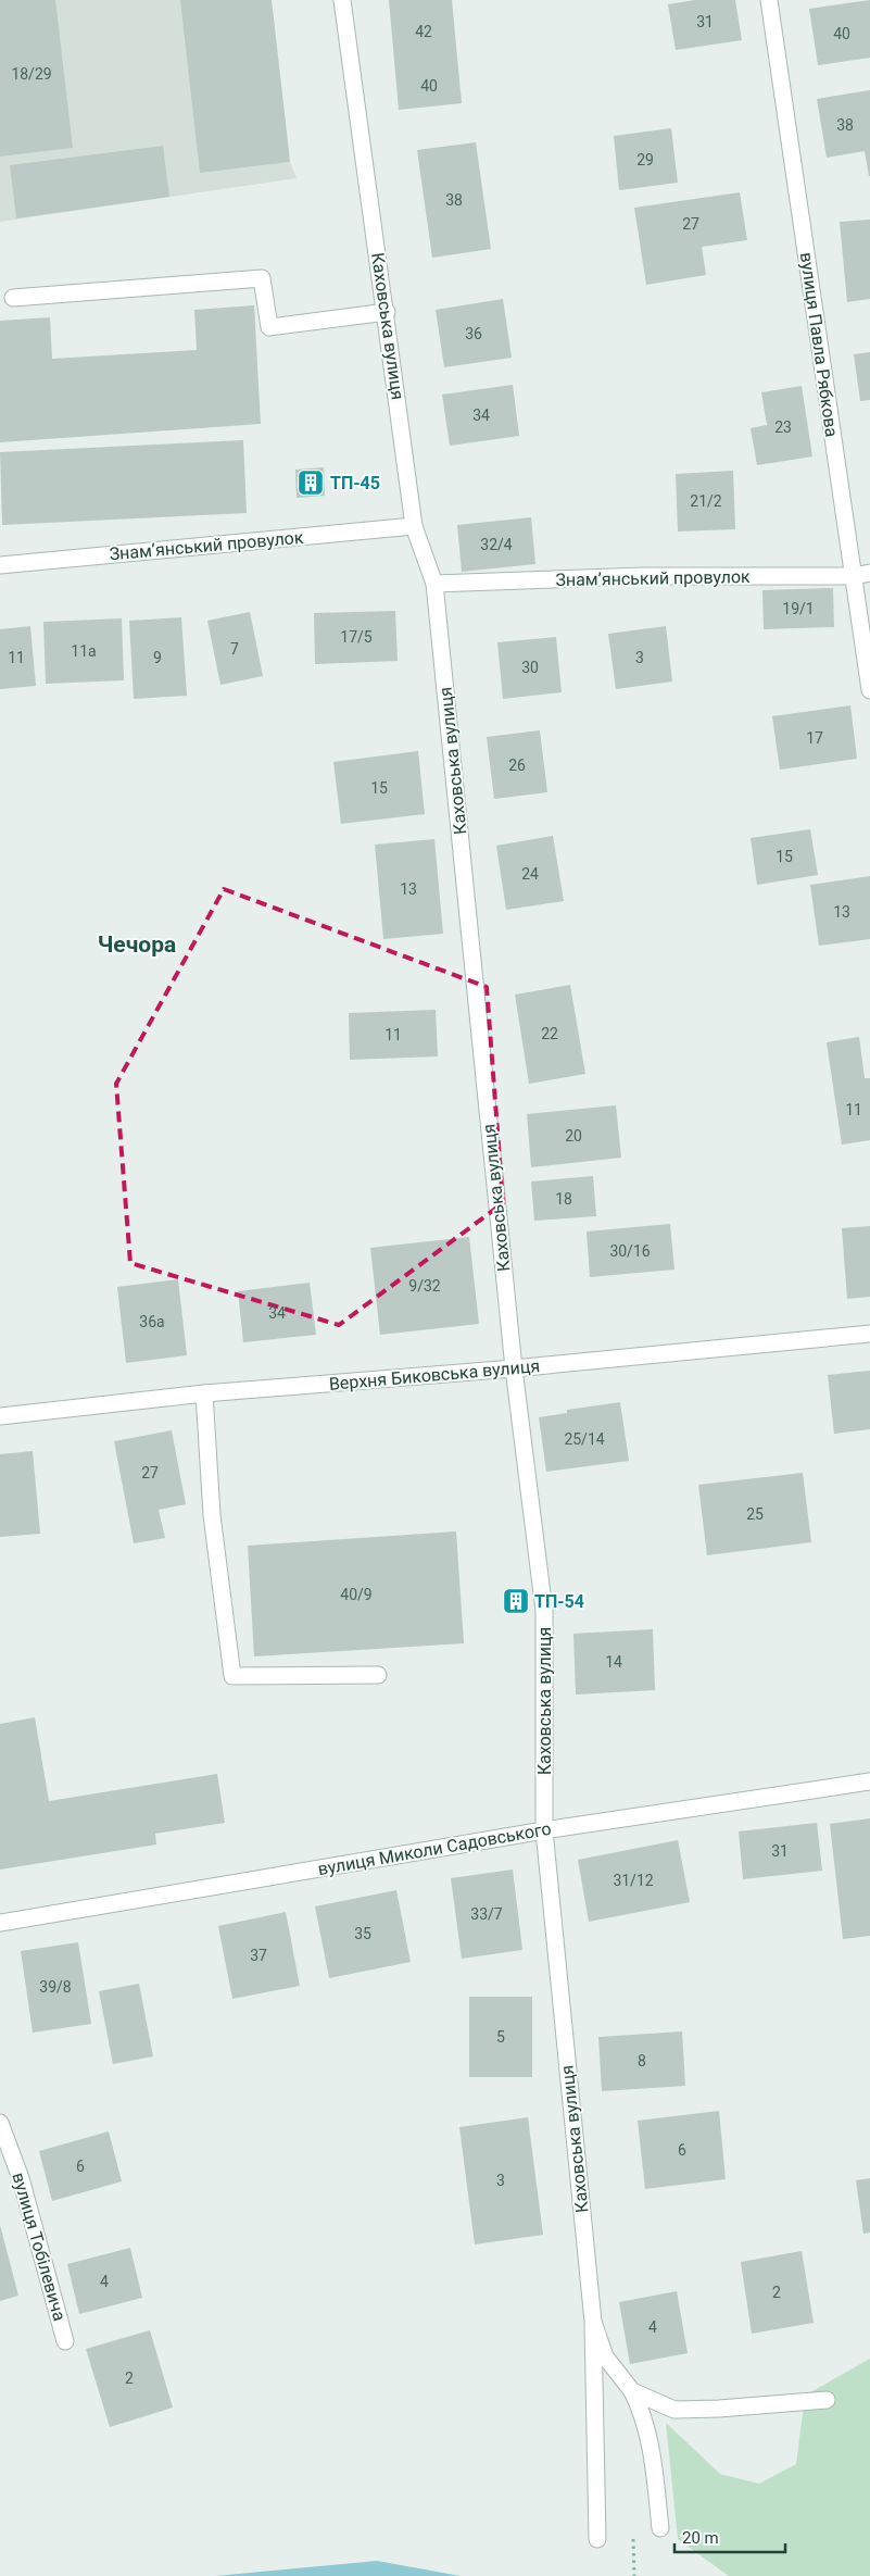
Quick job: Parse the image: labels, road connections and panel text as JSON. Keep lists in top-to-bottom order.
{
  "streets": {
    "street": [
      "Каховська вулиця",
      "вулиця Павла Рябкова",
      "Знамʼянський провулок",
      "Верхня Биковська вулиця",
      "вулиця Миколи Садовського",
      "вулиця Тобілевича"
    ]
  },
  "crossings": [
    ["Каховська вулиця", "Знамʼянський провулок"],
    ["Каховська вулиця", "Верхня Биковська вулиця"],
    ["Каховська вулиця", "вулиця Миколи Садовського"],
    ["вулиця Павла Рябкова", "Знамʼянський провулок"]
  ],
  "districts": ["Чечора"],
  "places": {
    "building": ["ТП-45", "ТП-54"]
  },
  "house_numbers": [
    "31",
    "42",
    "40",
    "18/29",
    "40",
    "38",
    "29",
    "38",
    "27",
    "36",
    "34",
    "23",
    "21/2",
    "32/4",
    "19/1",
    "17/5",
    "7",
    "11а",
    "11",
    "9",
    "3",
    "30",
    "17",
    "26",
    "15",
    "15",
    "24",
    "13",
    "13",
    "22",
    "11",
    "11",
    "20",
    "18",
    "30/16",
    "9/32",
    "34",
    "36а",
    "25/14",
    "27",
    "25",
    "40/9",
    "14",
    "31",
    "31/12",
    "33/7",
    "35",
    "37",
    "39/8",
    "5",
    "8",
    "6",
    "6",
    "3",
    "4",
    "2",
    "4",
    "2"
  ],
  "scale_bar": "20 m"
}
